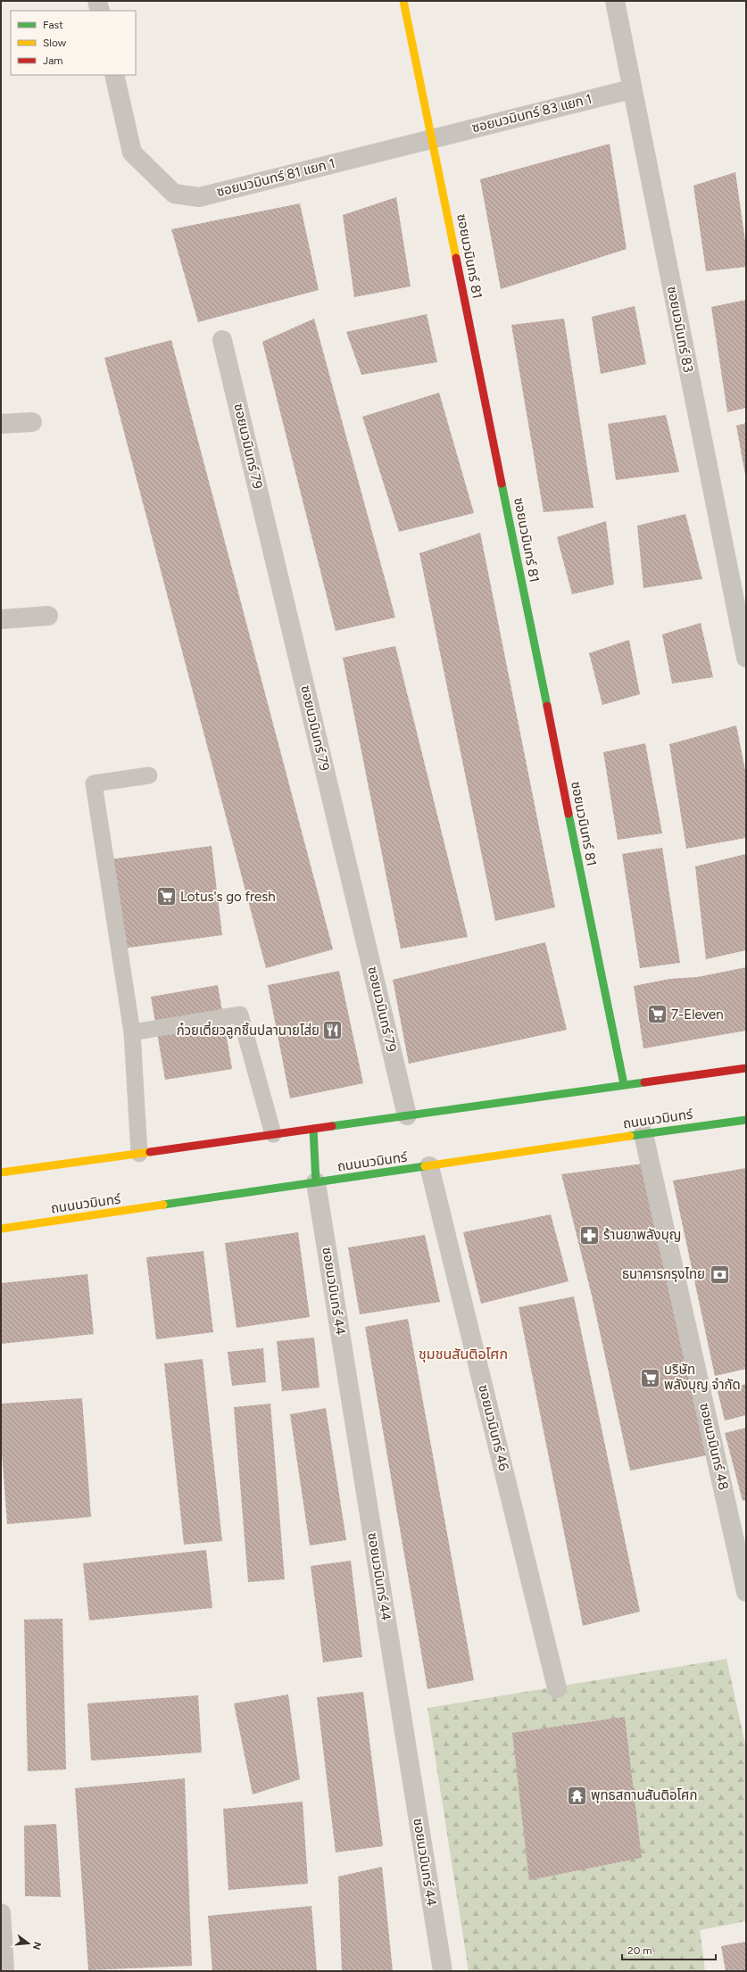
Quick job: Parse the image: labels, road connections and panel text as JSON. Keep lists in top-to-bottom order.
{
  "streets": {
    "main road": ["ซอยนวมินทร์ 81", "ถนนนวมินทร์"],
    "street": [
      "ซอยนวมินทร์ 83 แยก 1",
      "ซอยนวมินทร์ 81 แยก 1",
      "ซอยนวมินทร์ 83",
      "ซอยนวมินทร์ 79",
      "ซอยนวมินทร์ 44",
      "ซอยนวมินทร์ 46",
      "ซอยนวมินทร์ 48"
    ]
  },
  "crossings": [
    ["ซอยนวมินทร์ 83 แยก 1", "ซอยนวมินทร์ 81 แยก 1"],
    ["ซอยนวมินทร์ 83 แยก 1", "ซอยนวมินทร์ 81"],
    ["ซอยนวมินทร์ 83 แยก 1", "ซอยนวมินทร์ 83"],
    ["ซอยนวมินทร์ 81 แยก 1", "ซอยนวมินทร์ 81"],
    ["ถนนนวมินทร์", "ซอยนวมินทร์ 44"],
    ["ถนนนวมินทร์", "ซอยนวมินทร์ 46"],
    ["ถนนนวมินทร์", "ซอยนวมินทร์ 48"]
  ],
  "districts": ["ชุมชนสันติอโศก"],
  "places": {
    "supermarket": ["Lotus's go fresh", "7-Eleven", "บริษัท พลังบุญ จำกัด"],
    "restaurant": ["ก๋วยเตี๋ยวลูกชิ้นปลานายโส่ย"],
    "pharmacy": ["ร้านยาพลังบุญ"],
    "bank": ["ธนาคารกรุงไทย"],
    "temple": ["พุทธสถานสันติอโศก"]
  },
  "legend": ["Fast", "Slow", "Jam"],
  "scale_bar": "20 m",
  "north": "right"
}
